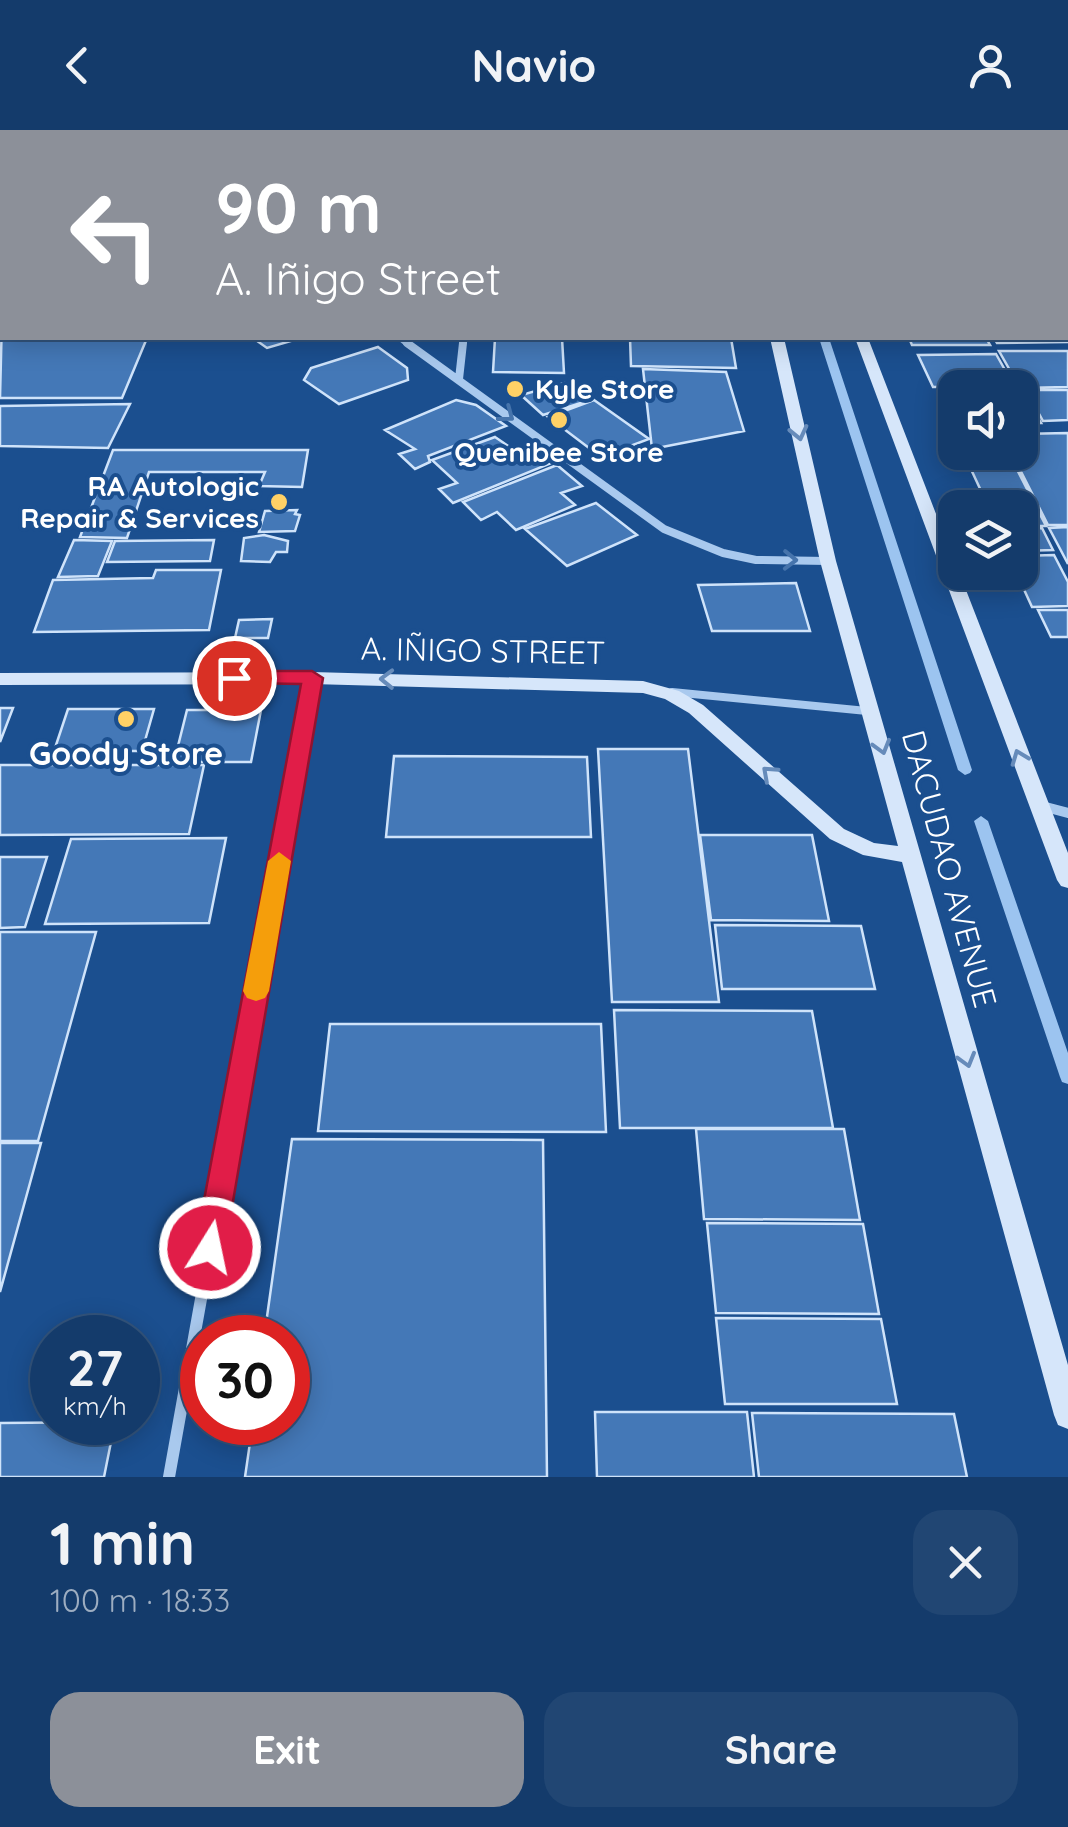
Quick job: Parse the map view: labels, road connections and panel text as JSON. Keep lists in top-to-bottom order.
{
  "streets": {
    "main road": ["A. IÑIGO STREET", "DACUDAO AVENUE"]
  },
  "crossings": [
    ["A. IÑIGO STREET", "DACUDAO AVENUE"]
  ],
  "one_way": ["A. IÑIGO STREET"],
  "places": [
    "Kyle Store",
    "Quenibee Store",
    "RA Autologic Repair & Services",
    "Goody Store"
  ],
  "page": {
    "header": "Navio",
    "turn": ["90 m", "A. Iñigo Street"],
    "speed": "27 km/h",
    "limit": "30",
    "heading": ["1 min", "100 m · 18:33"],
    "buttons": ["Exit", "Share"]
  }
}
